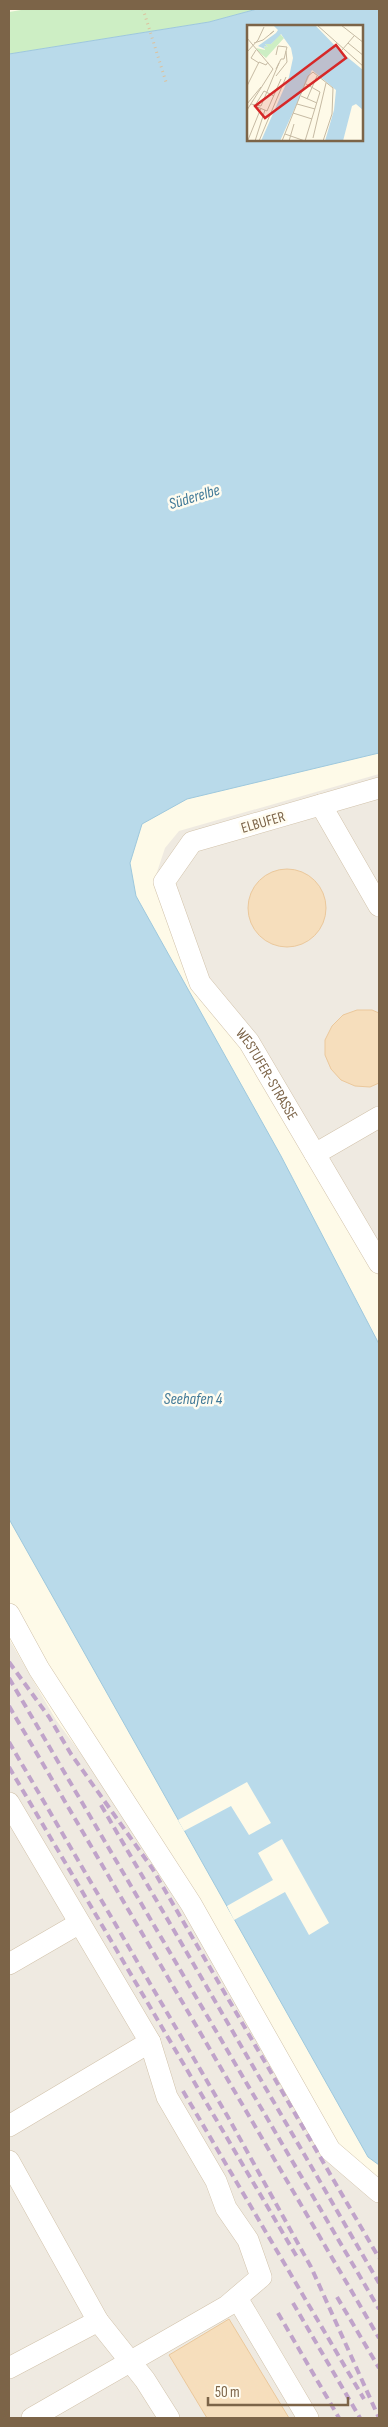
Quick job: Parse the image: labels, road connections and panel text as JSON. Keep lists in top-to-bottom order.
{
  "streets": {
    "lane": ["ELBUFER", "WESTUFER-STRASSE"]
  },
  "crossings": [
    ["ELBUFER", "WESTUFER-STRASSE"]
  ],
  "water": ["Süderelbe", "Seehafen 4"],
  "scale_bar": "50 m"
}
